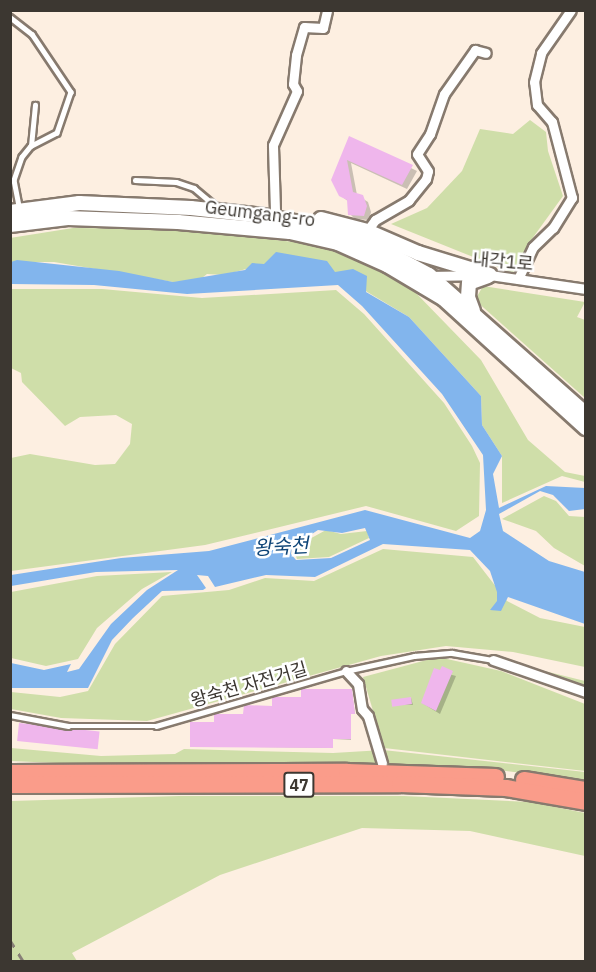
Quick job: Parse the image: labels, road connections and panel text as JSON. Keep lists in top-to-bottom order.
{
  "streets": {
    "highway": ["47"],
    "main road": ["Geumgang-ro"],
    "street": ["내각1로"],
    "lane": ["왕숙천 자전거길"]
  },
  "crossings": [
    ["Geumgang-ro", "내각1로"]
  ],
  "water": ["왕숙천"]
}
